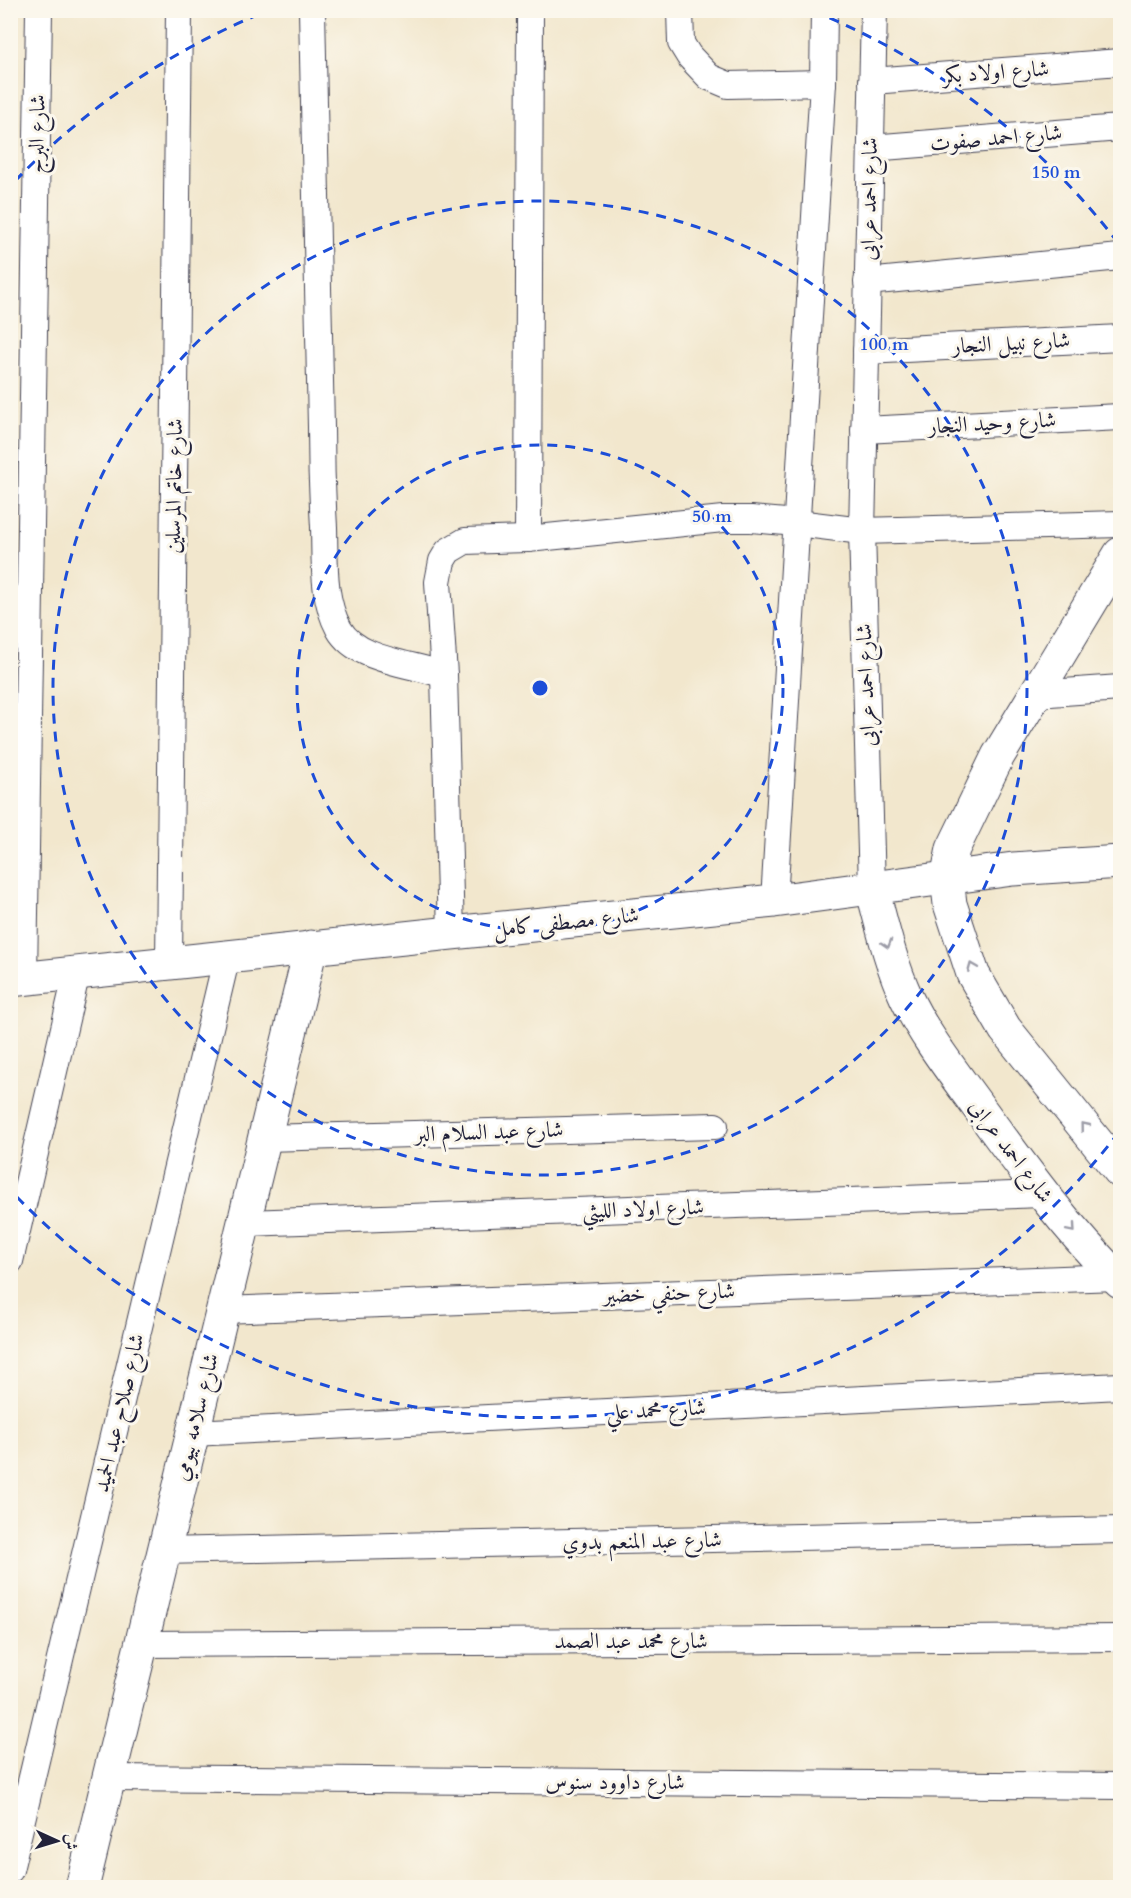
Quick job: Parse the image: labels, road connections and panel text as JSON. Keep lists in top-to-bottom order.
{
  "streets": {
    "street": [
      "شارع اولاد بكر",
      "شارع البرج",
      "شارع احمد صفوت",
      "شارع احمد عرابى",
      "شارع نبيل النجار",
      "شارع وحيد النجار",
      "شارع خاتم المرسلين",
      "شارع مصطفى كامل",
      "شارع عبد السلام البر",
      "شارع اولاد الليثي",
      "شارع حنفي خضير",
      "شارع محمد علي",
      "شارع صلاح عبد الحميد",
      "شارع سلامه بيومي",
      "شارع عبد المنعم بدوي",
      "شارع محمد عبد الصمد",
      "شارع داوود سنوس"
    ]
  },
  "crossings": [
    ["شارع اولاد بكر", "شارع احمد عرابى"],
    ["شارع البرج", "شارع مصطفى كامل"],
    ["شارع احمد صفوت", "شارع احمد عرابى"],
    ["شارع احمد عرابى", "شارع نبيل النجار"],
    ["شارع احمد عرابى", "شارع وحيد النجار"],
    ["شارع احمد عرابى", "شارع مصطفى كامل"],
    ["شارع احمد عرابى", "شارع اولاد الليثي"],
    ["شارع احمد عرابى", "شارع حنفي خضير"],
    ["شارع خاتم المرسلين", "شارع مصطفى كامل"],
    ["شارع مصطفى كامل", "شارع صلاح عبد الحميد"],
    ["شارع مصطفى كامل", "شارع سلامه بيومي"],
    ["شارع عبد السلام البر", "شارع سلامه بيومي"],
    ["شارع اولاد الليثي", "شارع سلامه بيومي"],
    ["شارع حنفي خضير", "شارع سلامه بيومي"],
    ["شارع محمد علي", "شارع سلامه بيومي"],
    ["شارع سلامه بيومي", "شارع عبد المنعم بدوي"],
    ["شارع سلامه بيومي", "شارع محمد عبد الصمد"],
    ["شارع سلامه بيومي", "شارع داوود سنوس"]
  ],
  "north": "right",
  "rings": ["150 m", "100 m", "50 m"]
}
